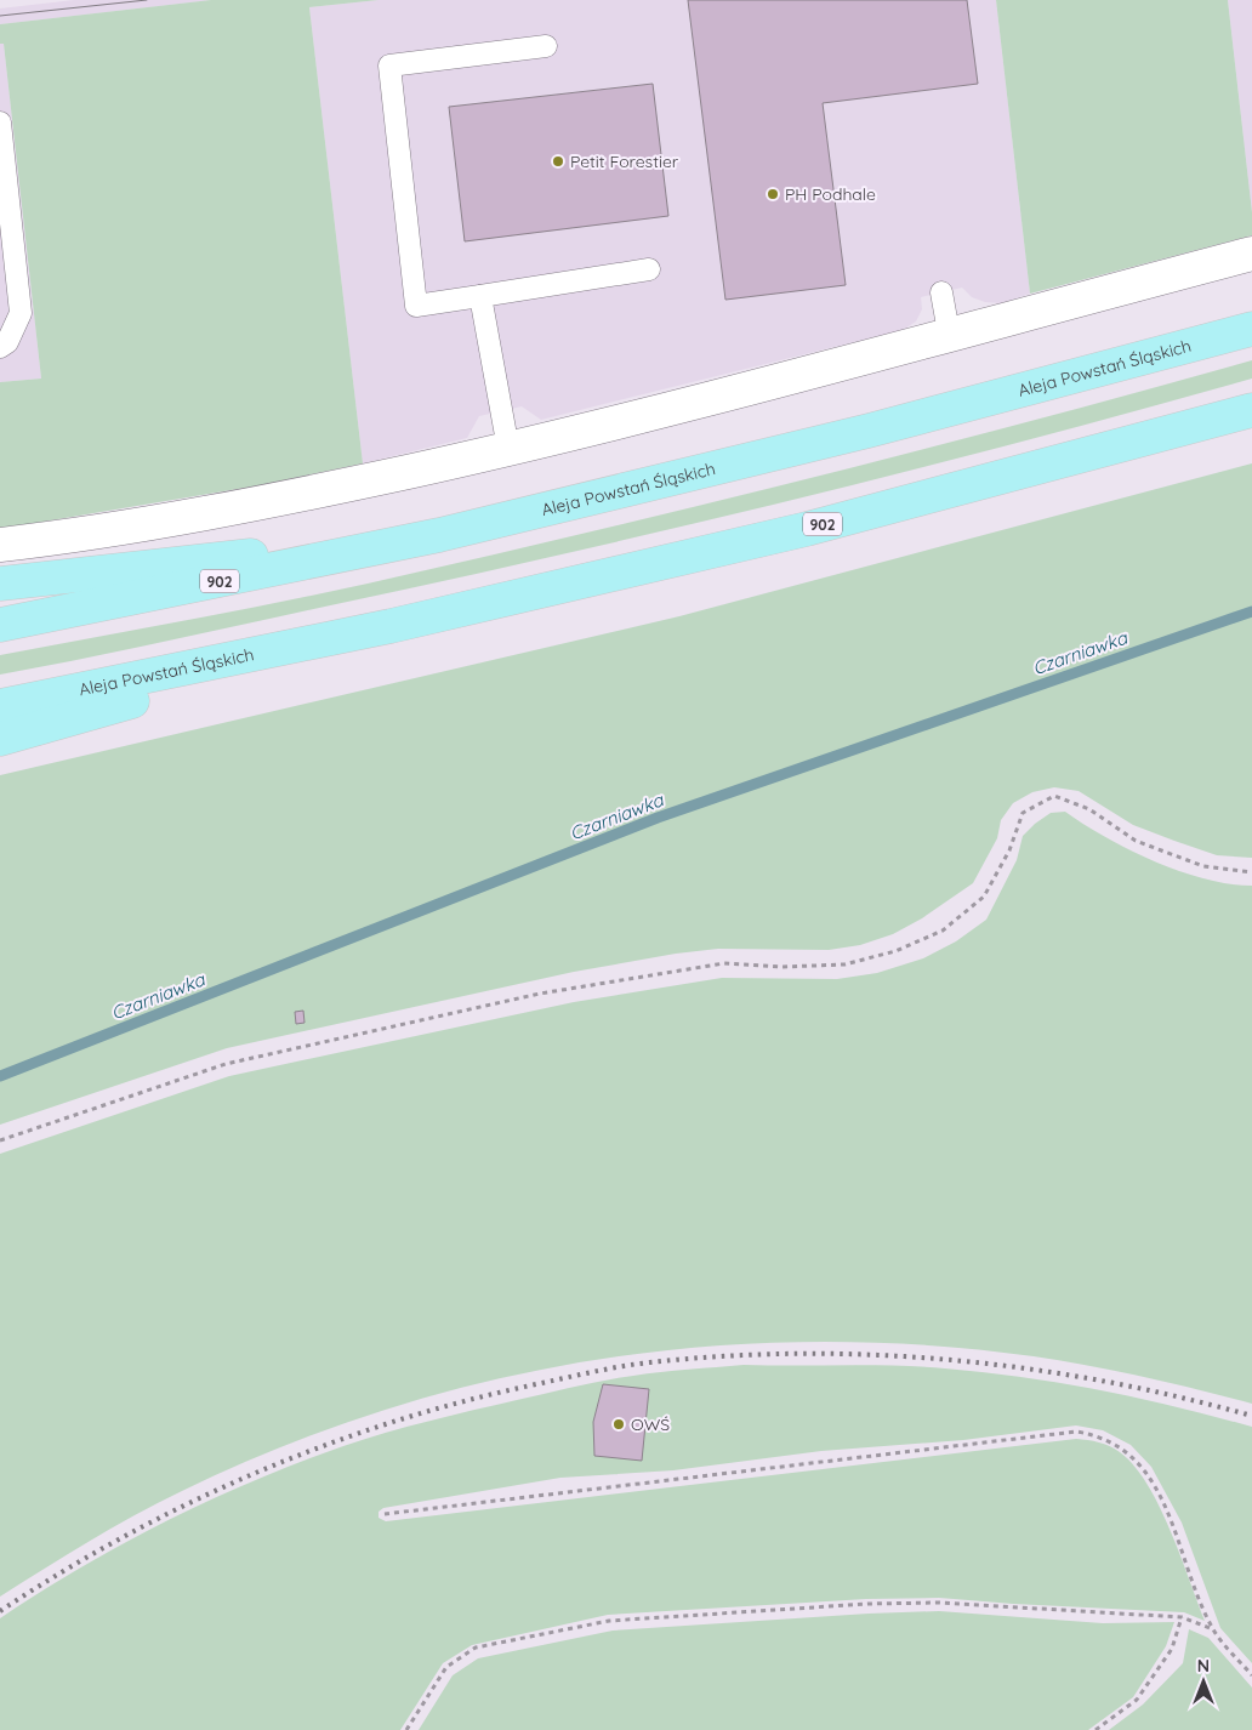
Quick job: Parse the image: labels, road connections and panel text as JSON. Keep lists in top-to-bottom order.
{
  "streets": {
    "main road": ["Aleja Powstań Śląskich", "902"]
  },
  "water": ["Czarniawka"],
  "places": ["Petit Forestier", "PH Podhale", "OWŚ"],
  "north": "top"
}
